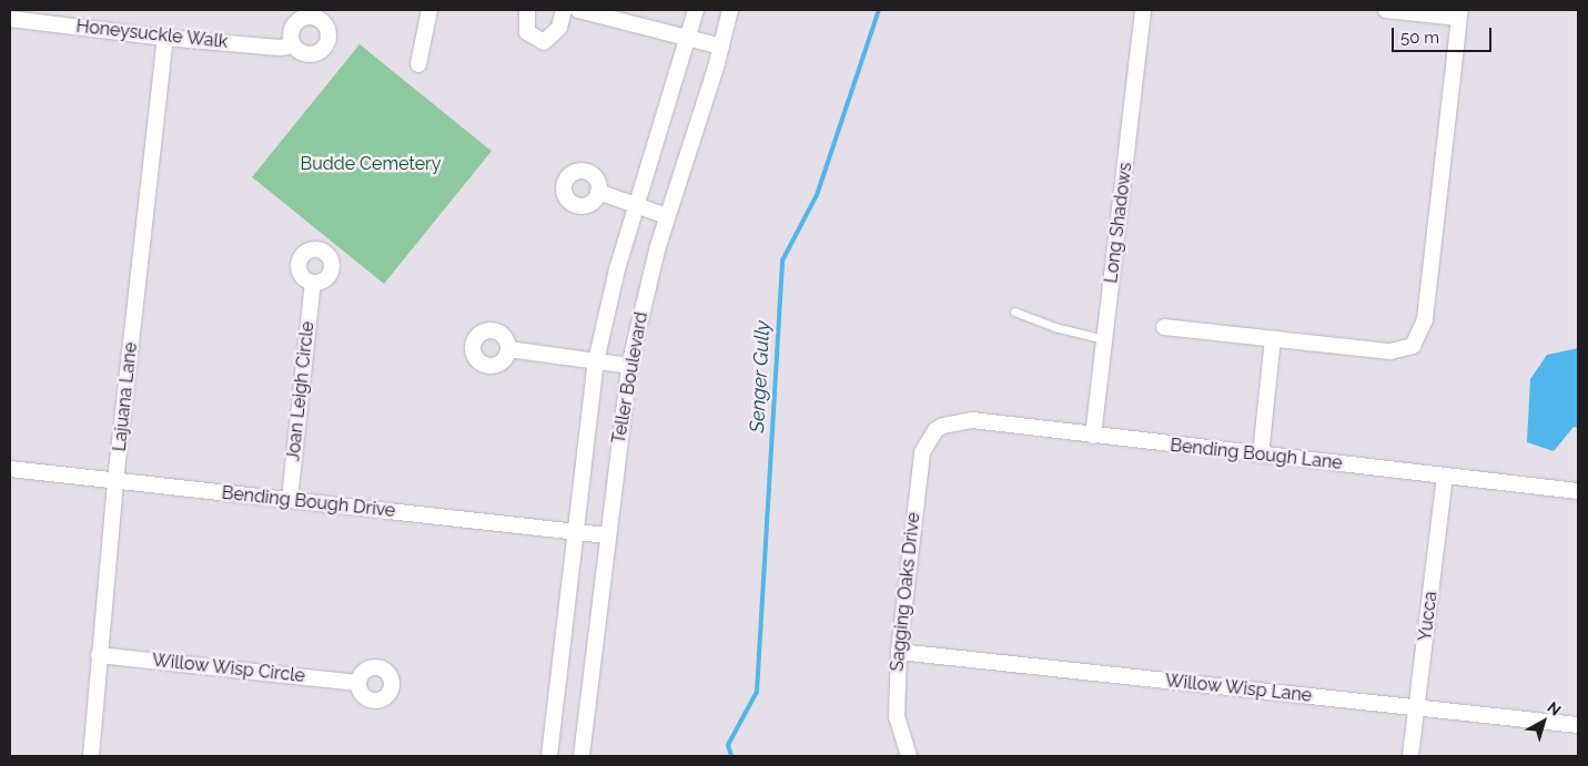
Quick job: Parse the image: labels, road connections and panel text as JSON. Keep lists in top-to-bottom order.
{
  "streets": {
    "street": [
      "Honeysuckle Walk",
      "Long Shadows",
      "Teller Boulevard",
      "Joan Leigh Circle",
      "Lajuana Lane",
      "Bending Bough Lane",
      "Bending Bough Drive",
      "Sagging Oaks Drive",
      "Yucca",
      "Willow Wisp Circle",
      "Willow Wisp Lane"
    ]
  },
  "crossings": [
    ["Honeysuckle Walk", "Lajuana Lane"],
    ["Long Shadows", "Bending Bough Lane"],
    ["Teller Boulevard", "Bending Bough Drive"],
    ["Joan Leigh Circle", "Bending Bough Drive"],
    ["Lajuana Lane", "Bending Bough Drive"],
    ["Lajuana Lane", "Willow Wisp Circle"],
    ["Bending Bough Lane", "Sagging Oaks Drive"],
    ["Bending Bough Lane", "Yucca"],
    ["Sagging Oaks Drive", "Willow Wisp Lane"],
    ["Yucca", "Willow Wisp Lane"]
  ],
  "water": ["Senger Gully"],
  "parks": ["Budde Cemetery"],
  "scale_bar": "50 m",
  "north": "top right"
}
